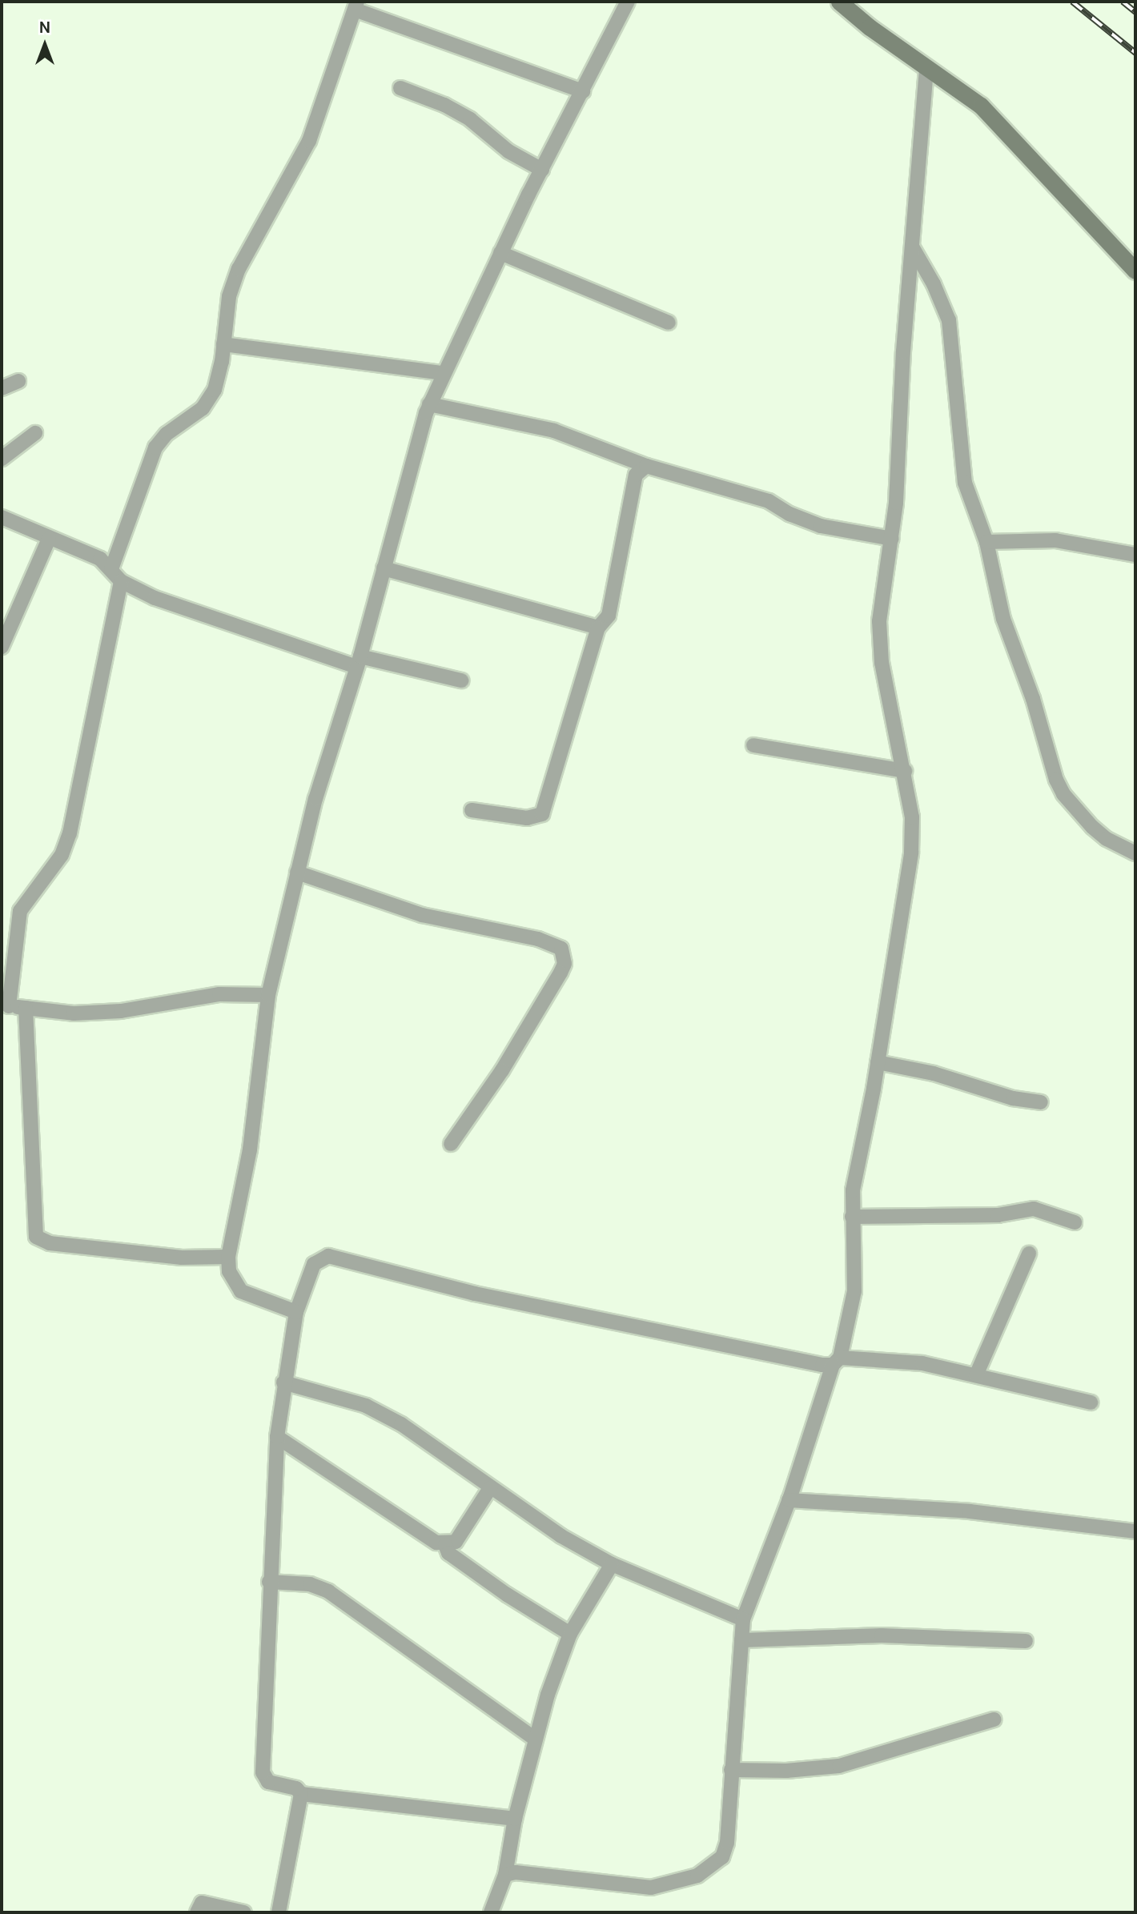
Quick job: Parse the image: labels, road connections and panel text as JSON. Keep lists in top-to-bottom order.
{
  "north": "top"
}
